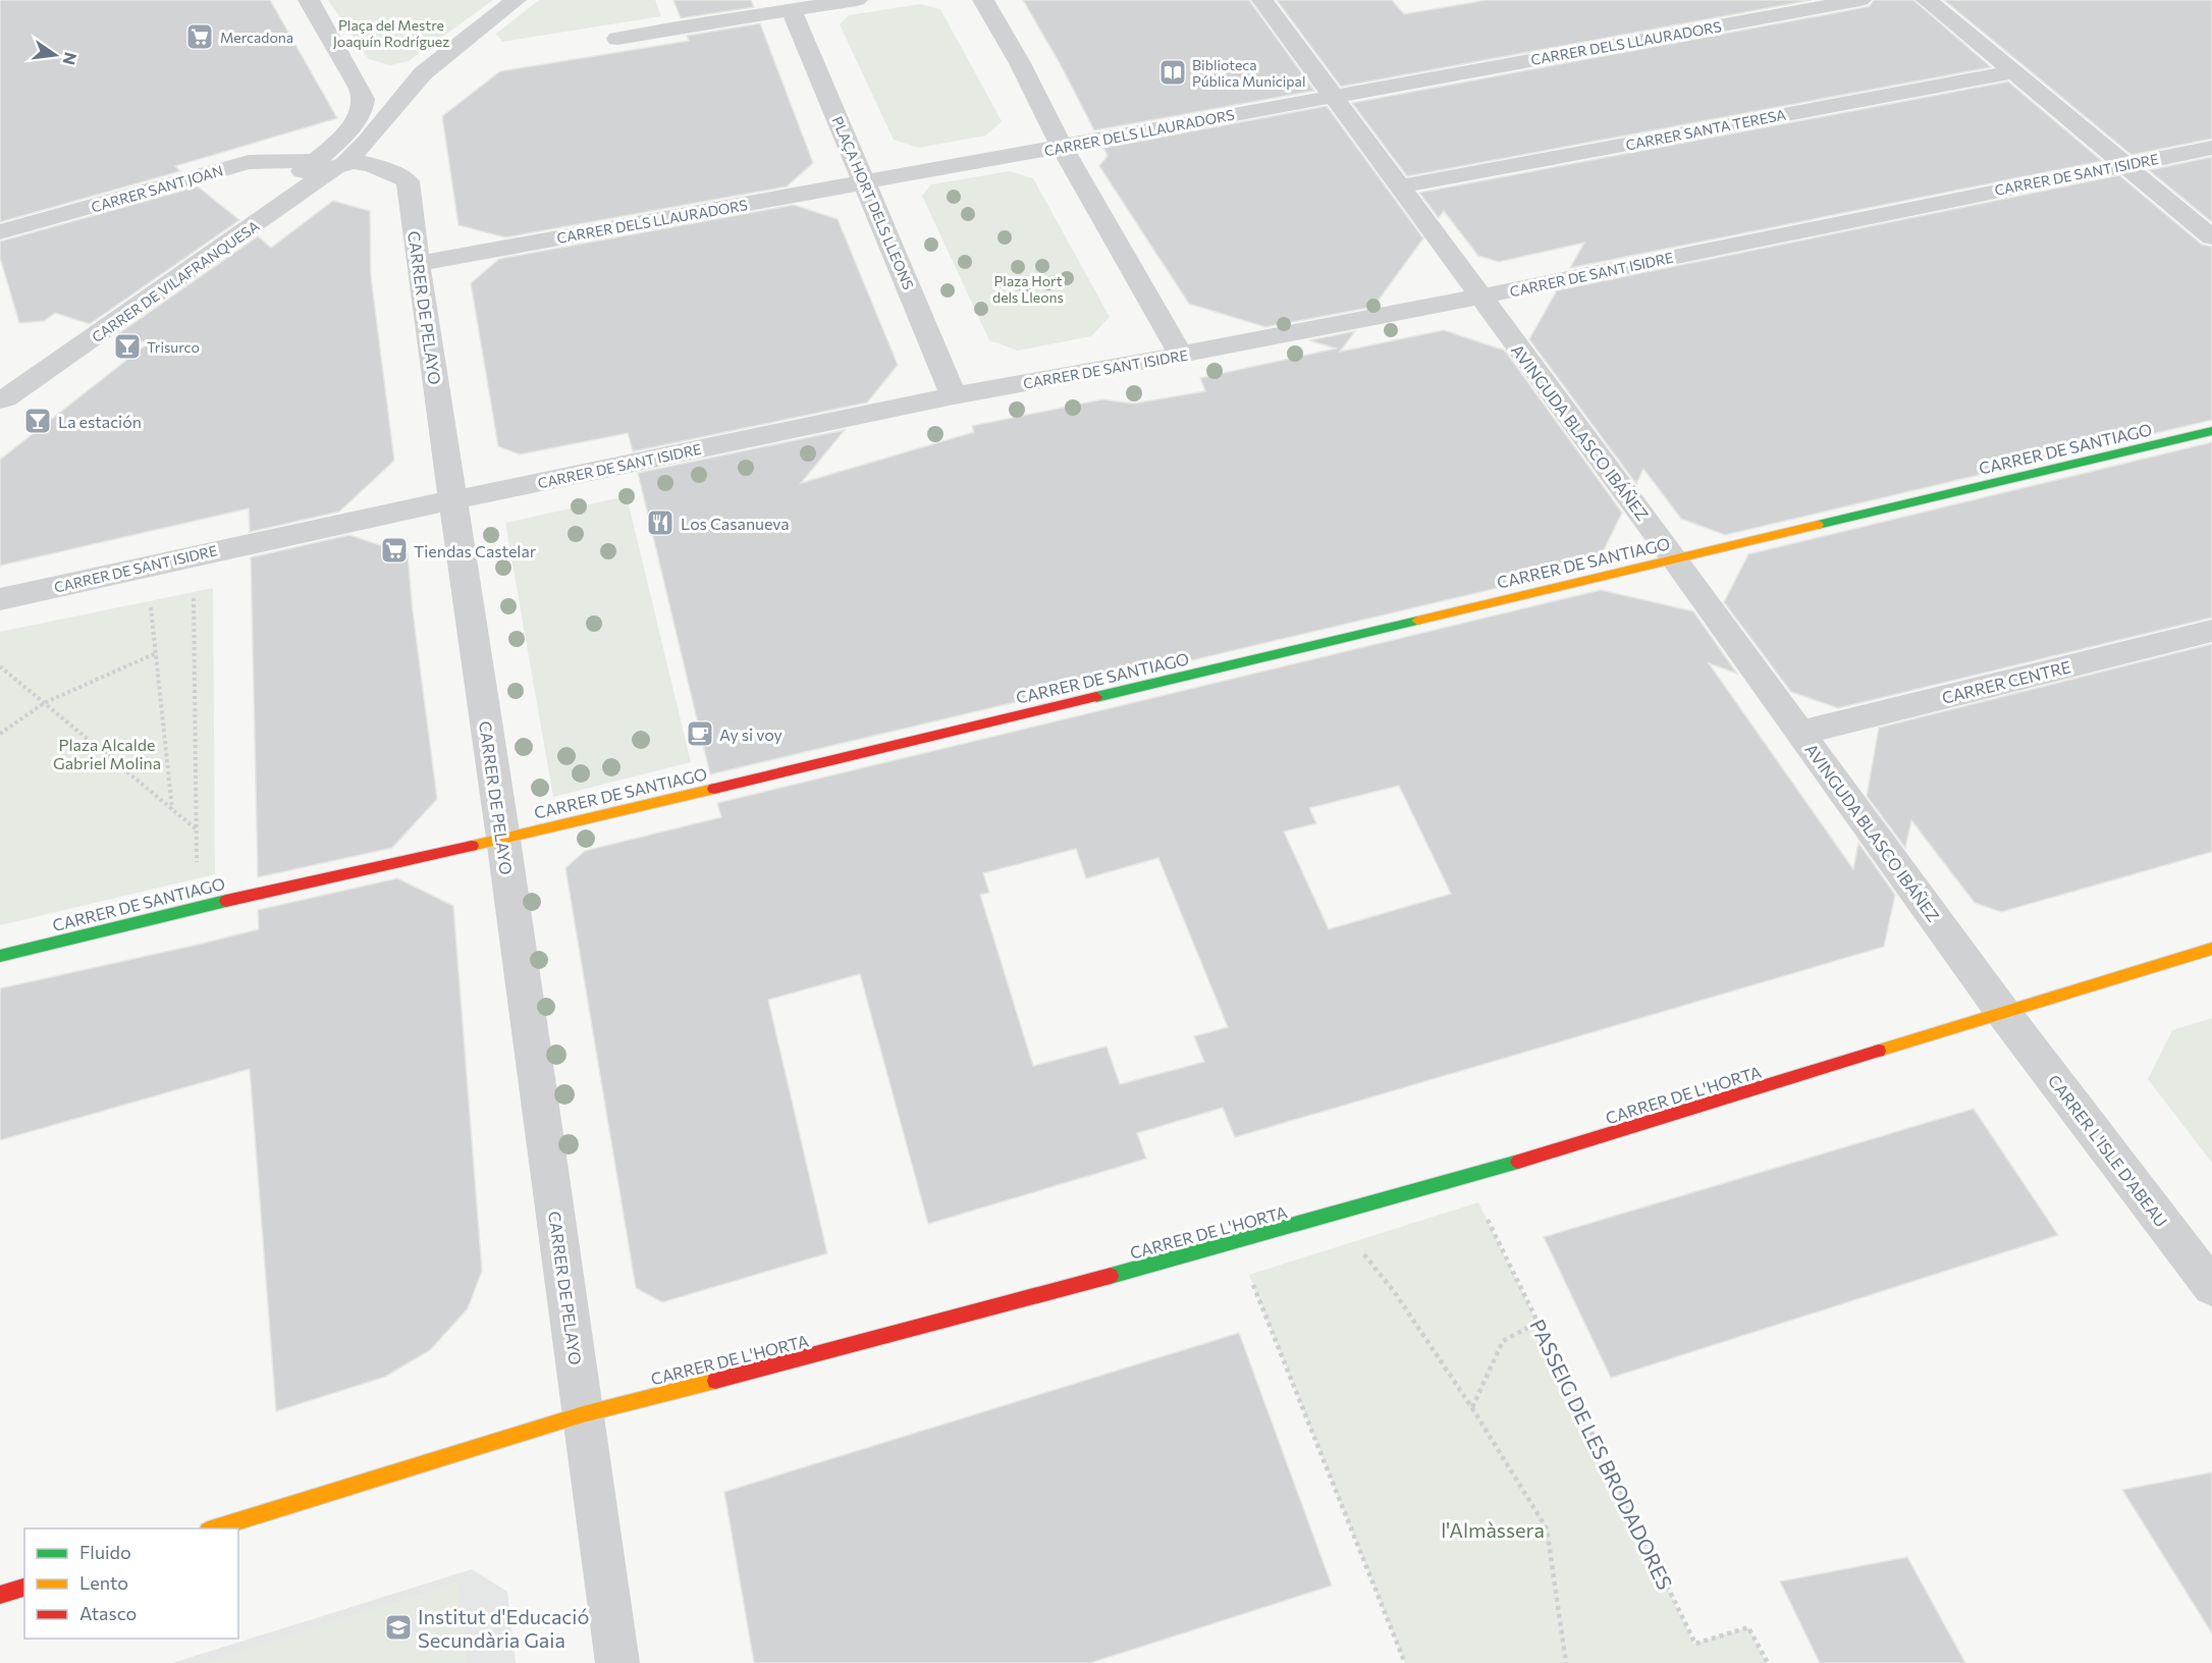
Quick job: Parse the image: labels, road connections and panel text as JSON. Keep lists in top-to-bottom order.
{
  "streets": {
    "street": [
      "CARRER DELS LLAURADORS",
      "CARRER SANTA TERESA",
      "CARRER DE SANT ISIDRE",
      "CARRER SANT JOAN",
      "PLAÇA HORT DELS LLEONS",
      "CARRER DE VILAFRANQUESA",
      "CARRER DE PELAYO",
      "AVINGUDA BLASCO IBÁÑEZ",
      "CARRER DE SANTIAGO",
      "CARRER CENTRE",
      "CARRER DE L'HORTA",
      "CARRER L'ISLE D'ABEAU"
    ],
    "path": ["PASSEIG DE LES BRODADORES"]
  },
  "crossings": [
    ["CARRER DELS LLAURADORS", "PLAÇA HORT DELS LLEONS"],
    ["CARRER DELS LLAURADORS", "CARRER DE PELAYO"],
    ["CARRER DELS LLAURADORS", "AVINGUDA BLASCO IBÁÑEZ"],
    ["CARRER SANTA TERESA", "AVINGUDA BLASCO IBÁÑEZ"],
    ["CARRER DE SANT ISIDRE", "PLAÇA HORT DELS LLEONS"],
    ["CARRER DE SANT ISIDRE", "CARRER DE PELAYO"],
    ["CARRER DE SANT ISIDRE", "AVINGUDA BLASCO IBÁÑEZ"],
    ["CARRER SANT JOAN", "CARRER DE VILAFRANQUESA"],
    ["CARRER DE VILAFRANQUESA", "CARRER DE PELAYO"],
    ["CARRER DE PELAYO", "CARRER DE SANTIAGO"],
    ["CARRER DE PELAYO", "CARRER DE L'HORTA"],
    ["AVINGUDA BLASCO IBÁÑEZ", "CARRER DE SANTIAGO"],
    ["AVINGUDA BLASCO IBÁÑEZ", "CARRER CENTRE"],
    ["AVINGUDA BLASCO IBÁÑEZ", "CARRER DE L'HORTA"],
    ["AVINGUDA BLASCO IBÁÑEZ", "CARRER L'ISLE D'ABEAU"],
    ["CARRER DE L'HORTA", "CARRER L'ISLE D'ABEAU"],
    ["CARRER DE L'HORTA", "PASSEIG DE LES BRODADORES"]
  ],
  "parks": [
    "Plaça del Mestre Joaquín Rodríguez",
    "Plaza Hort dels Lleons",
    "Plaza Alcalde Gabriel Molina",
    "l'Almàssera"
  ],
  "places": {
    "supermarket": ["Mercadona", "Tiendas Castelar"],
    "library": ["Biblioteca Pública Municipal"],
    "bar": ["Trisurco", "La estación"],
    "restaurant": ["Los Casanueva"],
    "cafe": ["Ay si voy"],
    "school or university": ["Institut d'Educació Secundària Gaia"]
  },
  "legend": ["Fluido", "Lento", "Atasco"],
  "north": "right"
}
